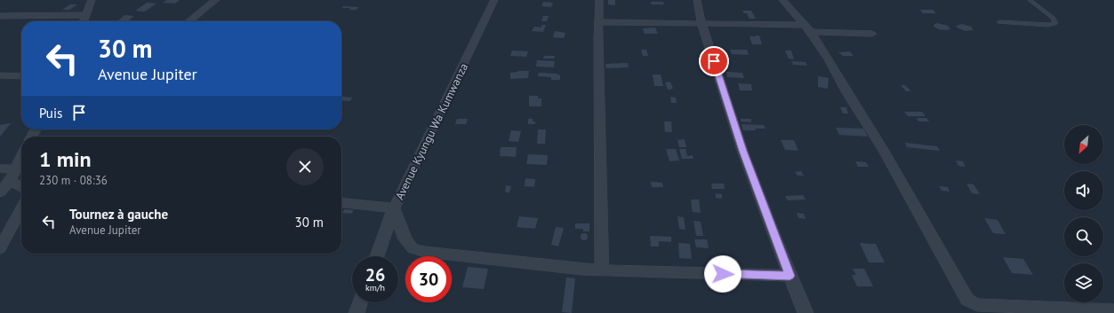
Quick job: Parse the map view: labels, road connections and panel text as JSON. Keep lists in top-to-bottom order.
{
  "streets": {
    "street": ["Avenue Kyungu Wa Kumwanza"]
  },
  "north": "bottom left",
  "page": {
    "turn": ["30 m", "Avenue Jupiter"],
    "then": "Puis",
    "heading": ["1 min", "230 m · 08:36"],
    "list": [
      {
        "name": "Tournez à gauche",
        "note": "Avenue Jupiter",
        "value": "30 m"
      }
    ],
    "speed": "26 km/h",
    "limit": "30"
  }
}
